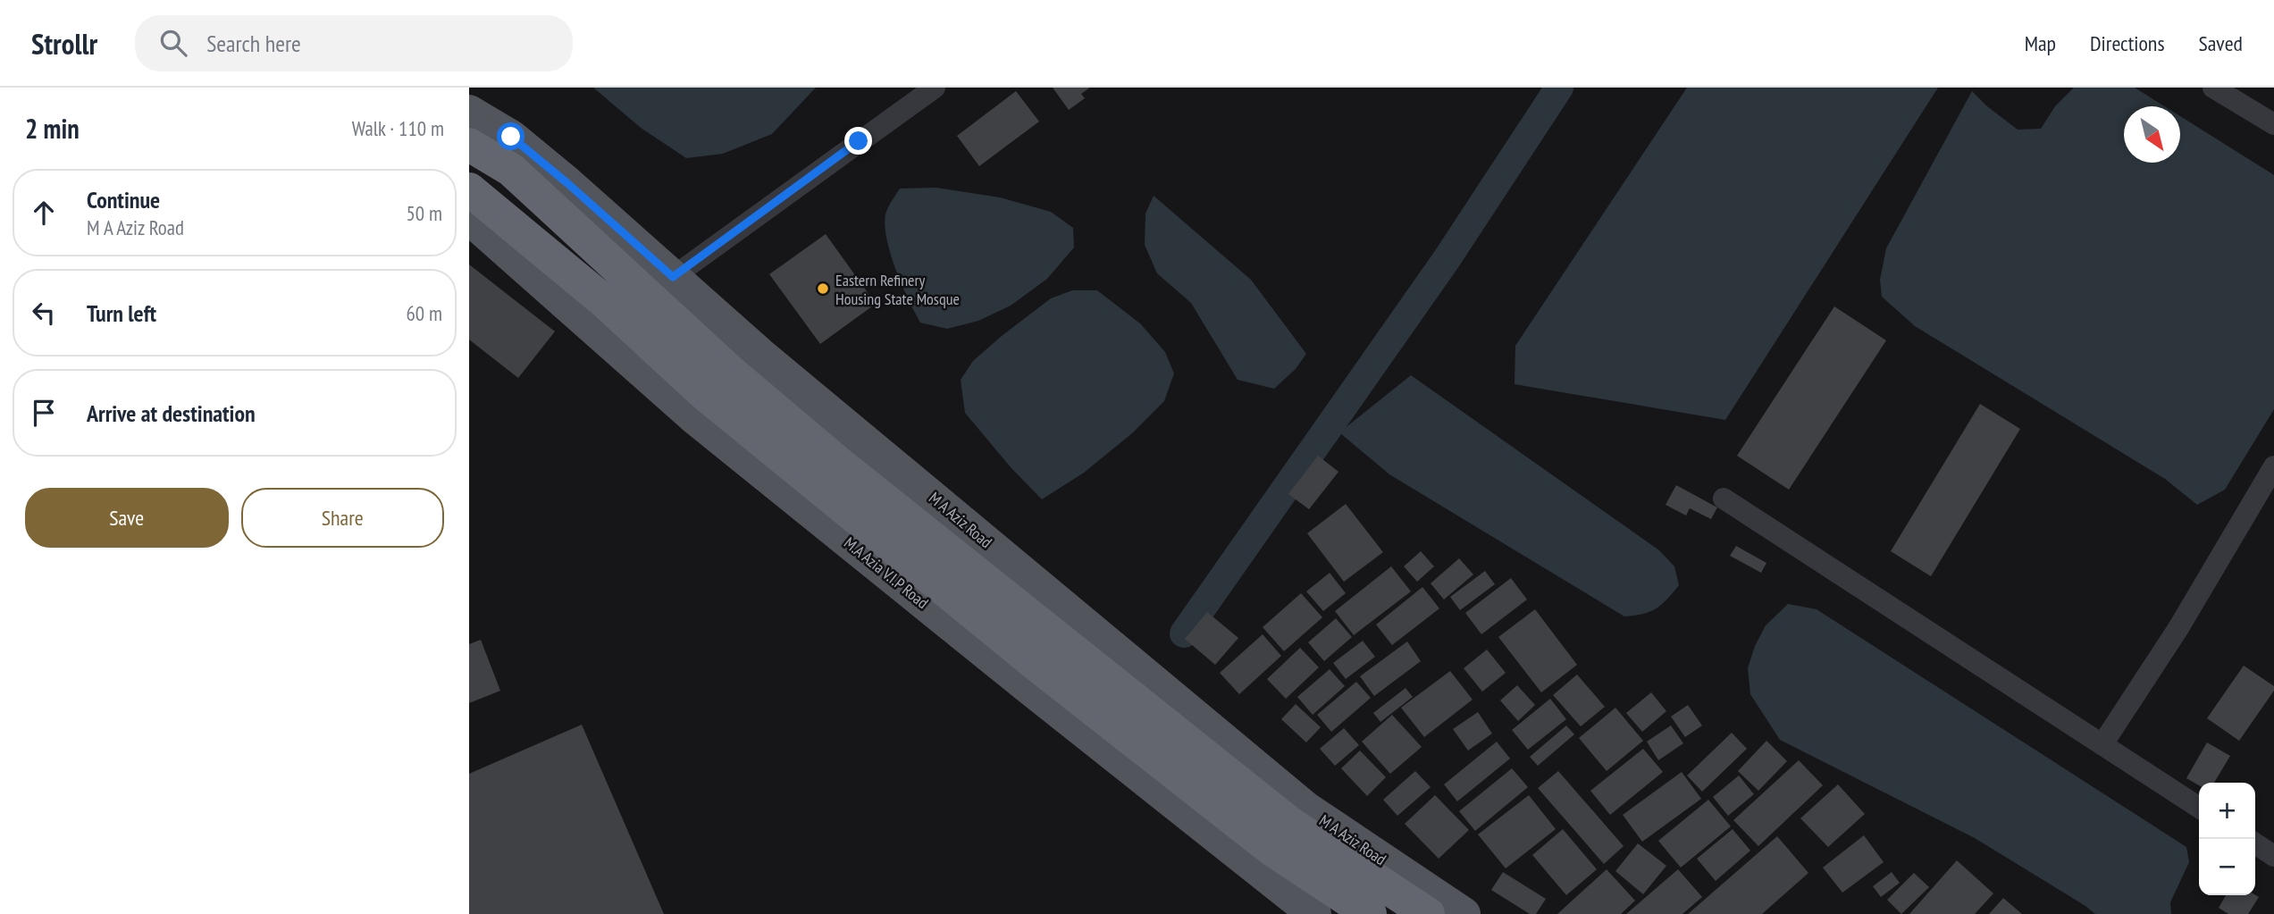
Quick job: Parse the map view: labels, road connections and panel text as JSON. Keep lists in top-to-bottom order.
{
  "streets": {
    "main road": ["M A Aziz Road", "M.A Azia V.I.P Road"]
  },
  "places": ["Eastern Refinery Housing State Mosque"],
  "north": "bottom right",
  "page": {
    "header": "Strollr",
    "search": "Search here",
    "nav": ["Map", "Directions", "Saved"],
    "heading": ["2 min", "Walk · 110 m"],
    "list": [
      ["Continue", "M A Aziz Road", "50 m"],
      ["Turn left", "60 m"],
      "Arrive at destination"
    ],
    "buttons": ["Save", "Share"],
    "map_buttons": ["+", "−"]
  }
}
